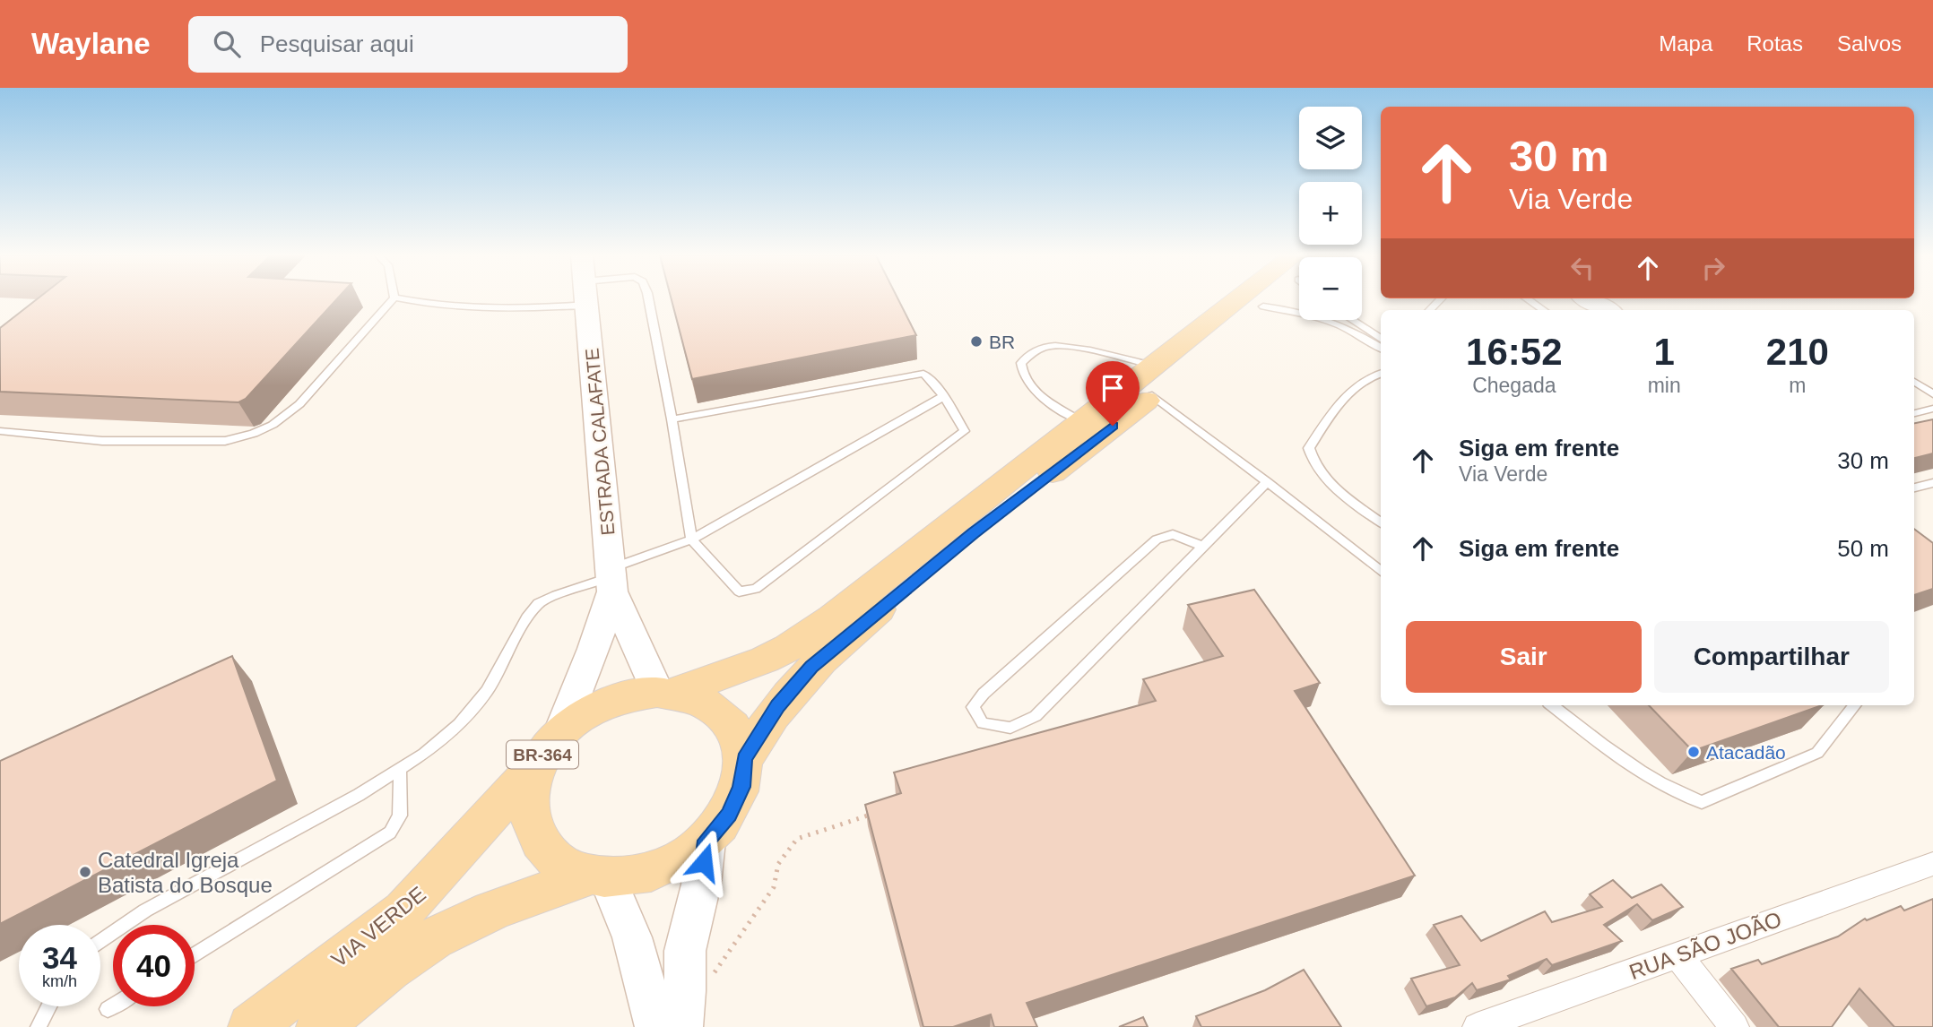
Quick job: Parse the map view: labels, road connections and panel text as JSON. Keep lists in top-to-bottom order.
{
  "streets": {
    "main road": ["BR-364", "VIA VERDE"],
    "street": ["ESTRADA CALAFATE", "RUA SÃO JOÃO"]
  },
  "crossings": [
    ["ESTRADA CALAFATE", "BR-364"],
    ["ESTRADA CALAFATE", "VIA VERDE"],
    ["BR-364", "VIA VERDE"]
  ],
  "places": ["BR", "Atacadão", "Catedral Igreja Batista do Bosque"],
  "page": {
    "header": "Waylane",
    "search": "Pesquisar aqui",
    "nav": ["Mapa", "Rotas", "Salvos"],
    "map_buttons": ["+", "−"],
    "turn": ["30 m", "Via Verde"],
    "eta": [
      "16:52",
      "Chegada",
      "1",
      "min",
      "210",
      "m"
    ],
    "list": [
      {
        "name": "Siga em frente",
        "note": "Via Verde",
        "value": "30 m"
      },
      {
        "name": "Siga em frente",
        "value": "50 m"
      }
    ],
    "buttons": ["Sair", "Compartilhar"],
    "speed": "34 km/h",
    "limit": "40"
  }
}
